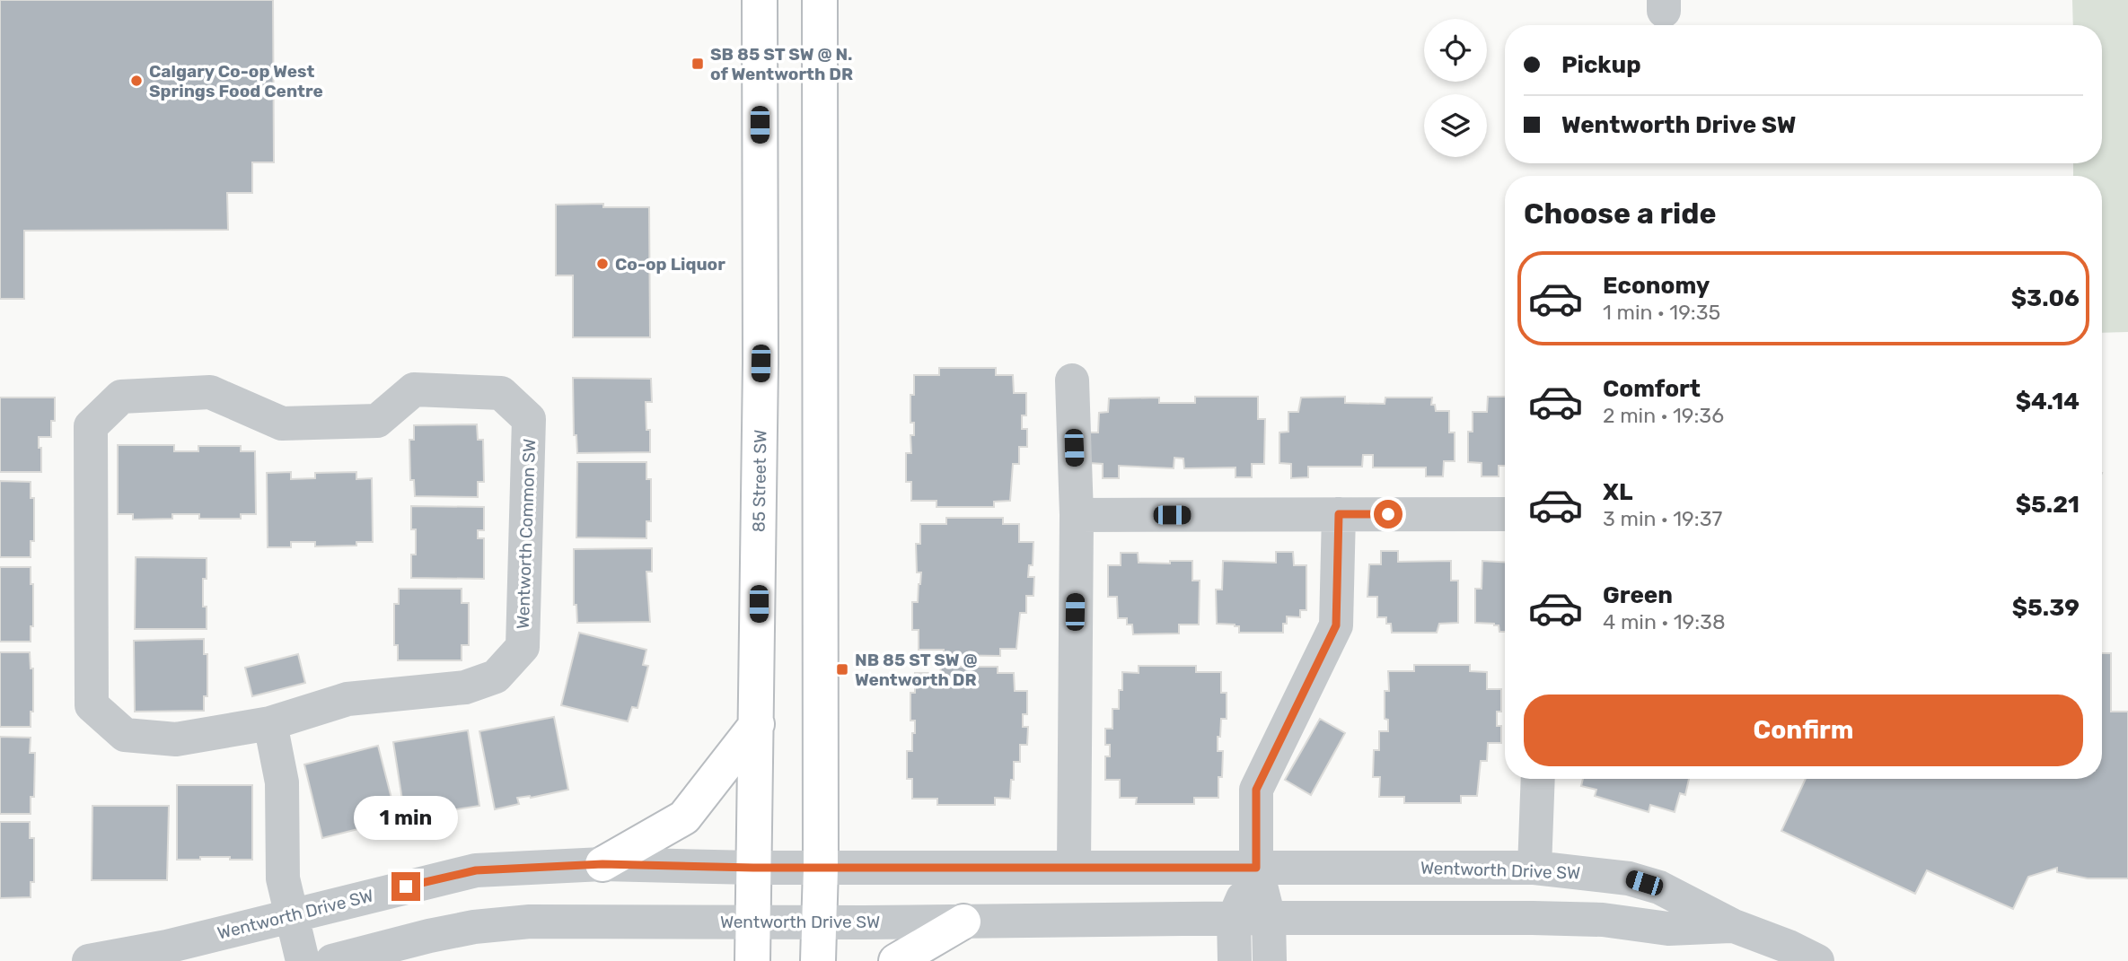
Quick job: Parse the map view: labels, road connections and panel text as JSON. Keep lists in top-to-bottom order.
{
  "streets": {
    "main road": ["85 Street SW"],
    "street": ["Wentworth Common SW", "Wentworth Drive SW"]
  },
  "crossings": [
    ["85 Street SW", "Wentworth Drive SW"]
  ],
  "places": {
    "transit": ["SB 85 ST SW @ N. of Wentworth DR", "NB 85 ST SW @ Wentworth DR"],
    "other": ["Calgary Co-op West Springs Food Centre", "Co-op Liquor"]
  },
  "page": {
    "banner": ["Pickup", "Wentworth Drive SW"],
    "heading": "Choose a ride",
    "list": [
      {
        "name": "Economy",
        "note": "1 min · 19:35",
        "value": "$3.06"
      },
      {
        "name": "Comfort",
        "note": "2 min · 19:36",
        "value": "$4.14"
      },
      {
        "name": "XL",
        "note": "3 min · 19:37",
        "value": "$5.21"
      },
      {
        "name": "Green",
        "note": "4 min · 19:38",
        "value": "$5.39"
      }
    ],
    "buttons": "Confirm",
    "bubble": "1 min"
  }
}
